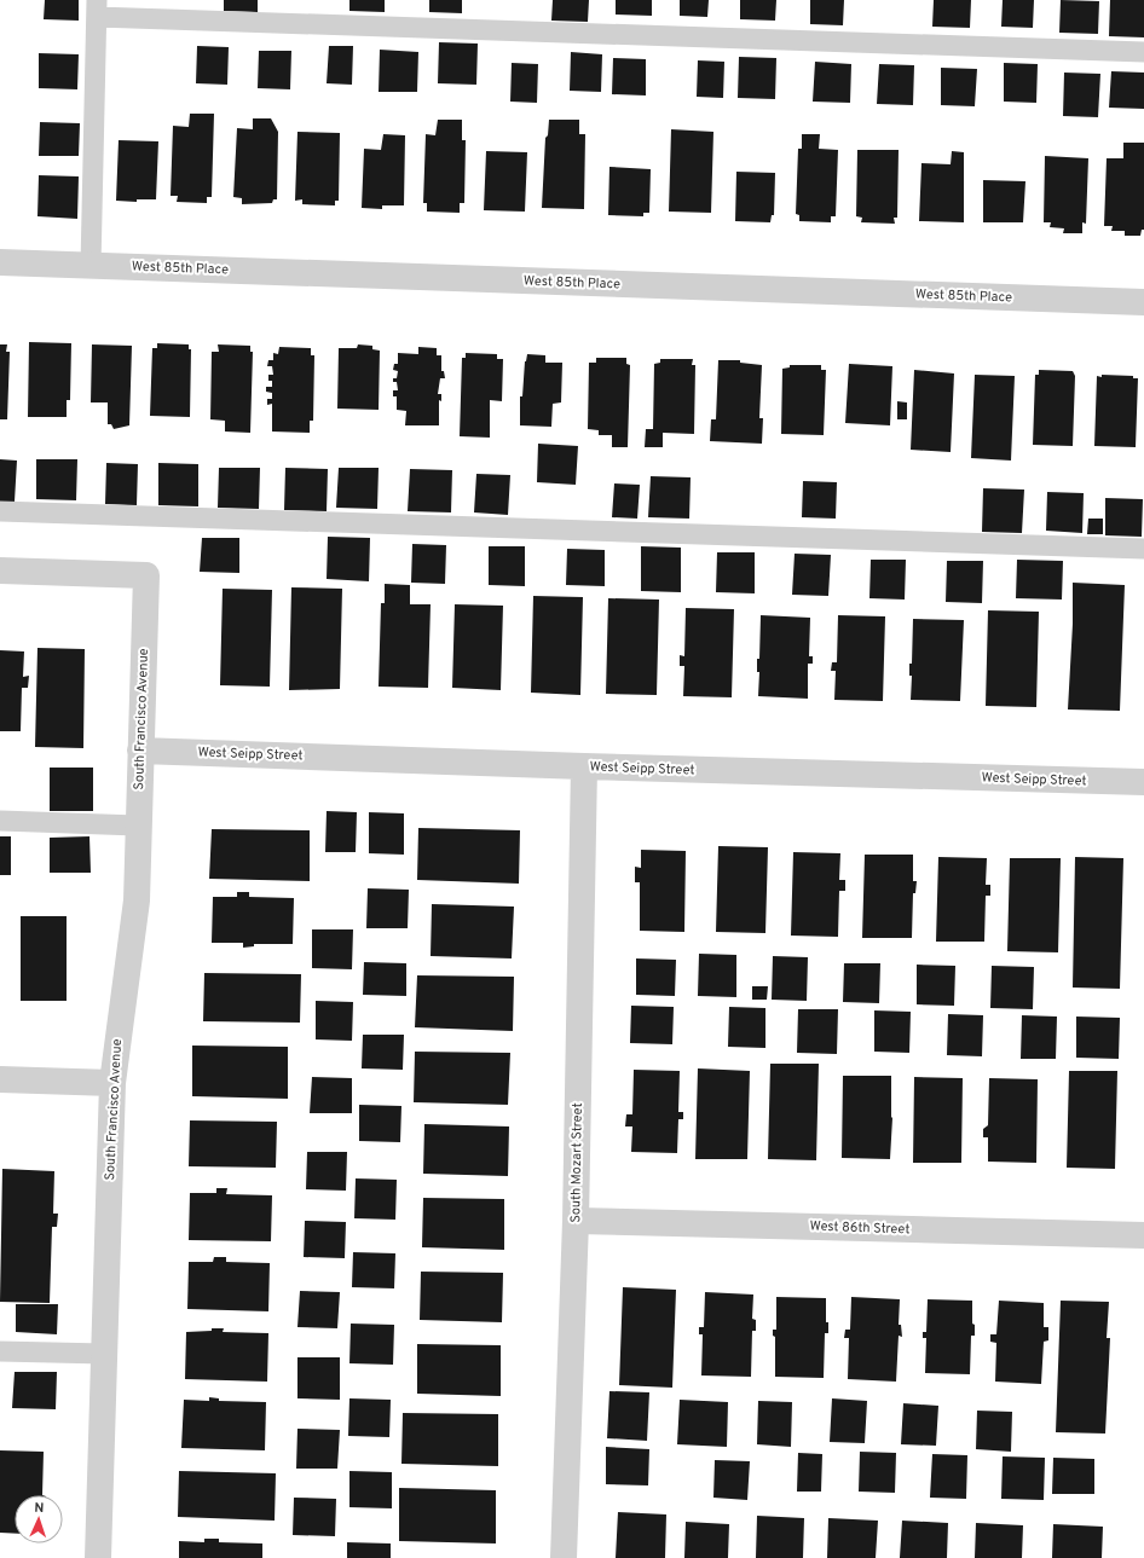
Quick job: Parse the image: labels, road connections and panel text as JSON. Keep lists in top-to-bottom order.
{
  "streets": {
    "street": [
      "West 85th Place",
      "South Francisco Avenue",
      "West Seipp Street",
      "South Mozart Street",
      "West 86th Street"
    ]
  },
  "crossings": [
    ["South Francisco Avenue", "West Seipp Street"],
    ["West Seipp Street", "South Mozart Street"],
    ["South Mozart Street", "West 86th Street"]
  ],
  "north": "top"
}
